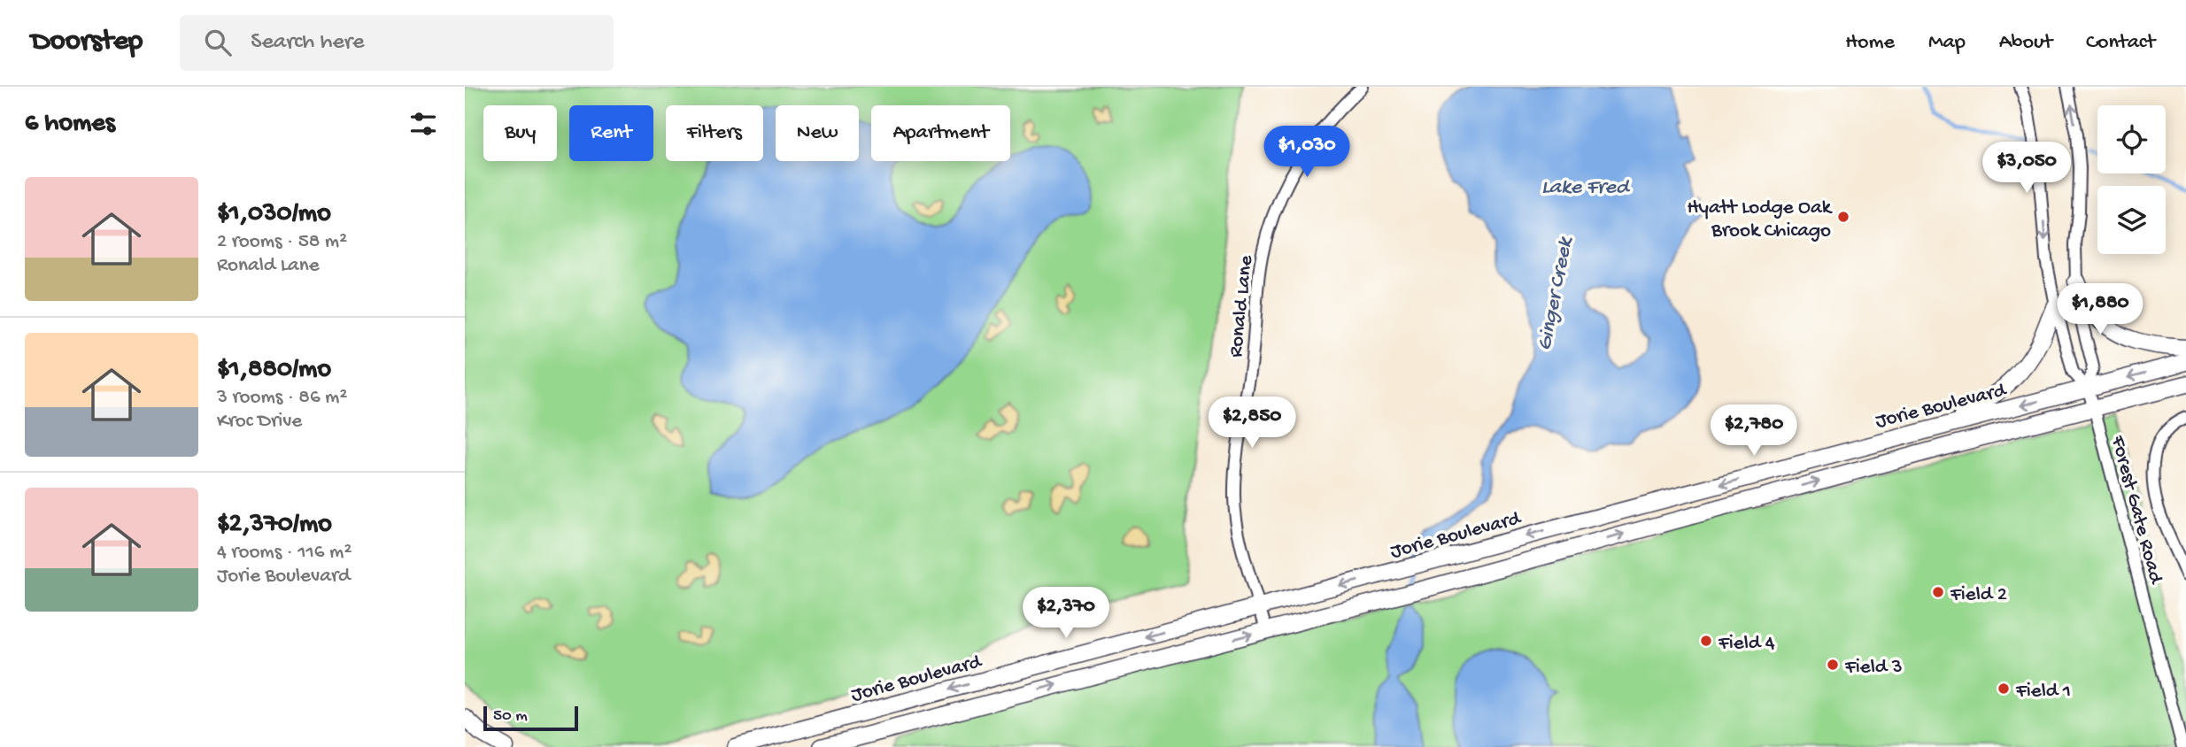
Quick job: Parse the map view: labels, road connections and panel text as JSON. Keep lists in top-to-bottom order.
{
  "streets": {
    "main road": ["Jorie Boulevard"],
    "street": ["Ronald Lane", "Forest Gate Road"]
  },
  "crossings": [
    ["Ronald Lane", "Jorie Boulevard"],
    ["Jorie Boulevard", "Forest Gate Road"]
  ],
  "water": ["Lake Fred", "Ginger Creek"],
  "places": [
    "Hyatt Lodge Oak Brook Chicago",
    "Field 2",
    "Field 4",
    "Field 3",
    "Field 1"
  ],
  "scale_bar": "50 m",
  "page": {
    "header": "Doorstep",
    "search": "Search here",
    "nav": [
      "Home",
      "Map",
      "About",
      "Contact"
    ],
    "heading": "6 homes",
    "chip": [
      "Buy",
      "Rent",
      "Filters",
      "New",
      "Apartment"
    ],
    "price": [
      "$1,030",
      "$3,050",
      "$1,880",
      "$2,850",
      "$2,780",
      "$2,370"
    ],
    "list": [
      {
        "name": "$1,030/mo",
        "note": "2 rooms · 58 m² · Ronald Lane"
      },
      {
        "name": "$1,880/mo",
        "note": "3 rooms · 86 m² · Kroc Drive"
      },
      {
        "name": "$2,370/mo",
        "note": "4 rooms · 116 m² · Jorie Boulevard"
      }
    ],
    "scale": "50 m"
  }
}
